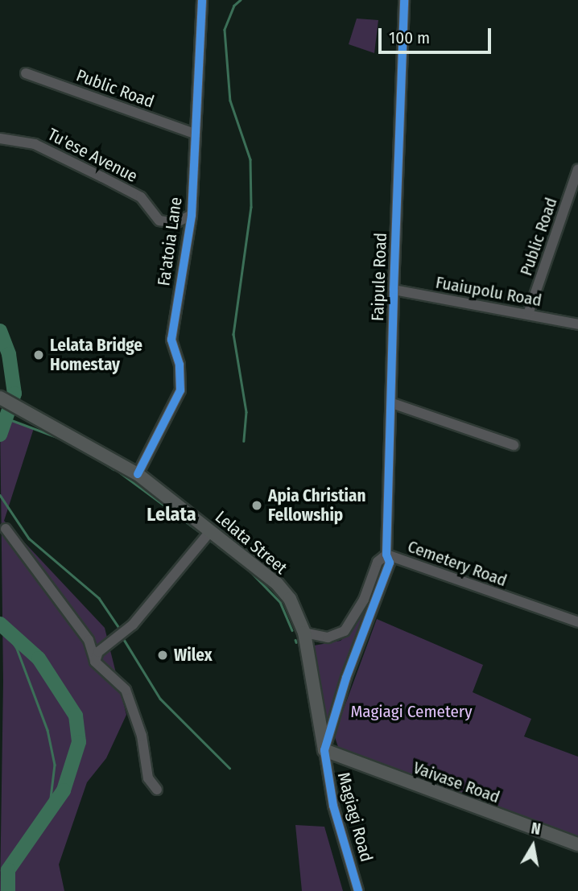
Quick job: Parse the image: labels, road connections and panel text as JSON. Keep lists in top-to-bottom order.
{
  "streets": {
    "main road": ["Lelata Street", "Vaivase Road"],
    "street": [
      "Public Road",
      "Tu'ese Avenue",
      "Fa'atoia Lane",
      "Faipule Road",
      "Fuaiupolu Road",
      "Cemetery Road",
      "Magiagi Road"
    ]
  },
  "crossings": [
    ["Public Road", "Fa'atoia Lane"],
    ["Public Road", "Fuaiupolu Road"],
    ["Tu'ese Avenue", "Fa'atoia Lane"],
    ["Fa'atoia Lane", "Lelata Street"],
    ["Faipule Road", "Fuaiupolu Road"],
    ["Faipule Road", "Lelata Street"],
    ["Faipule Road", "Cemetery Road"],
    ["Faipule Road", "Vaivase Road"],
    ["Faipule Road", "Magiagi Road"],
    ["Lelata Street", "Cemetery Road"],
    ["Lelata Street", "Vaivase Road"],
    ["Lelata Street", "Magiagi Road"],
    ["Vaivase Road", "Magiagi Road"]
  ],
  "districts": ["Lelata"],
  "parks": ["Magiagi Cemetery"],
  "places": ["Lelata Bridge Homestay", "Apia Christian Fellowship", "Wilex"],
  "scale_bar": "100 m",
  "north": "top"
}
